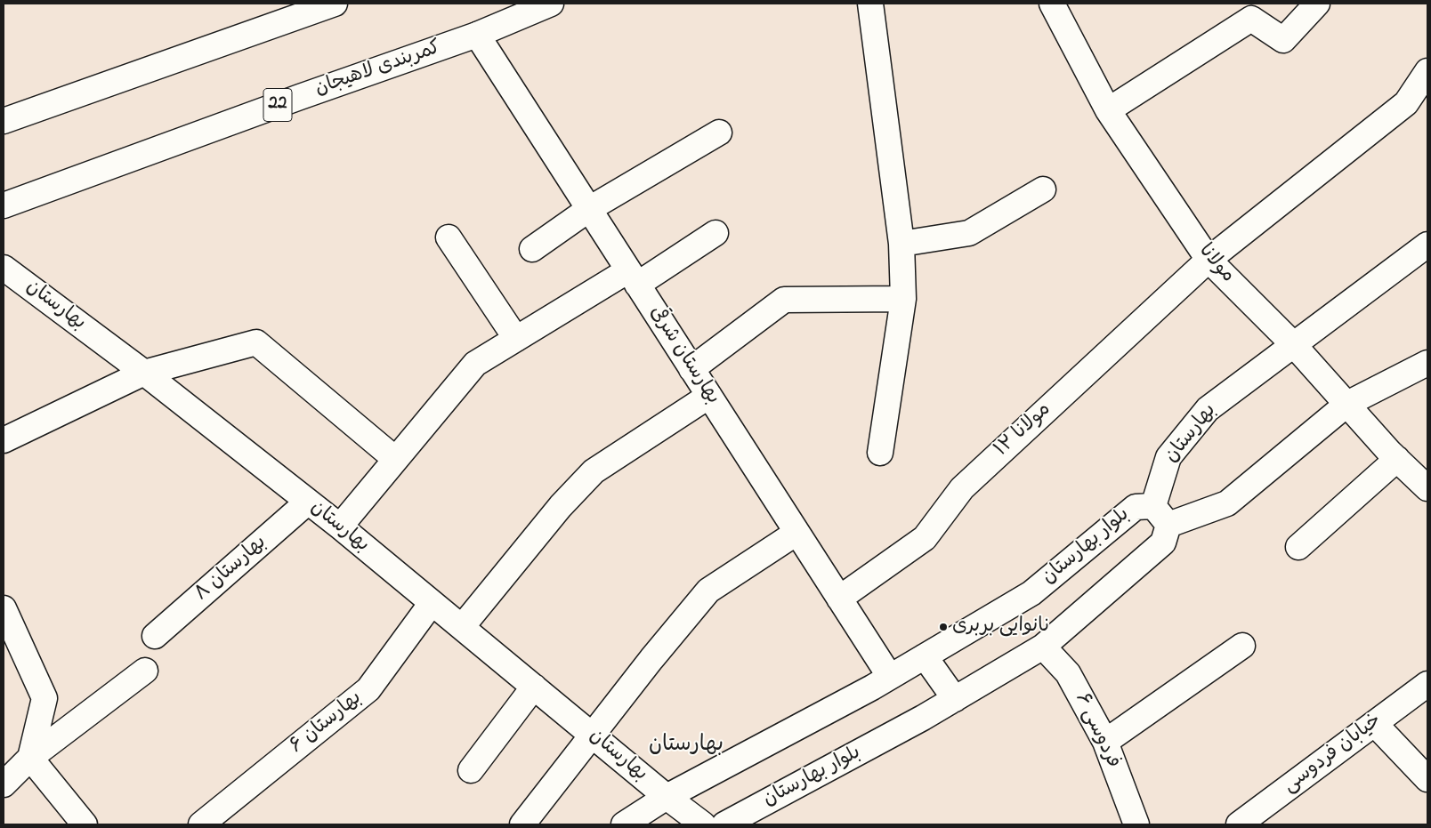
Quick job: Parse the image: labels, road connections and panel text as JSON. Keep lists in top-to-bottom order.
{
  "streets": {
    "main road": [
      "کمربندی لاهیجان",
      "22",
      "مولانا",
      "بهارستان",
      "بهارستان شرقی",
      "مولانا ۱۲",
      "بلوار بهارستان",
      "بهارستان ۸",
      "بهارستان ۶",
      "فردوسی ۶",
      "خیابان فردوسی"
    ]
  },
  "crossings": [
    ["کمربندی لاهیجان", "بهارستان شرقی"],
    ["مولانا", "بهارستان"],
    ["مولانا", "مولانا ۱۲"],
    ["بهارستان", "بلوار بهارستان"],
    ["بهارستان", "بهارستان ۸"],
    ["بهارستان", "بهارستان ۶"],
    ["بهارستان شرقی", "مولانا ۱۲"],
    ["بهارستان شرقی", "بلوار بهارستان"],
    ["بلوار بهارستان", "فردوسی ۶"]
  ],
  "districts": ["بهارستان"],
  "places": ["نانوایی بربری"]
}
